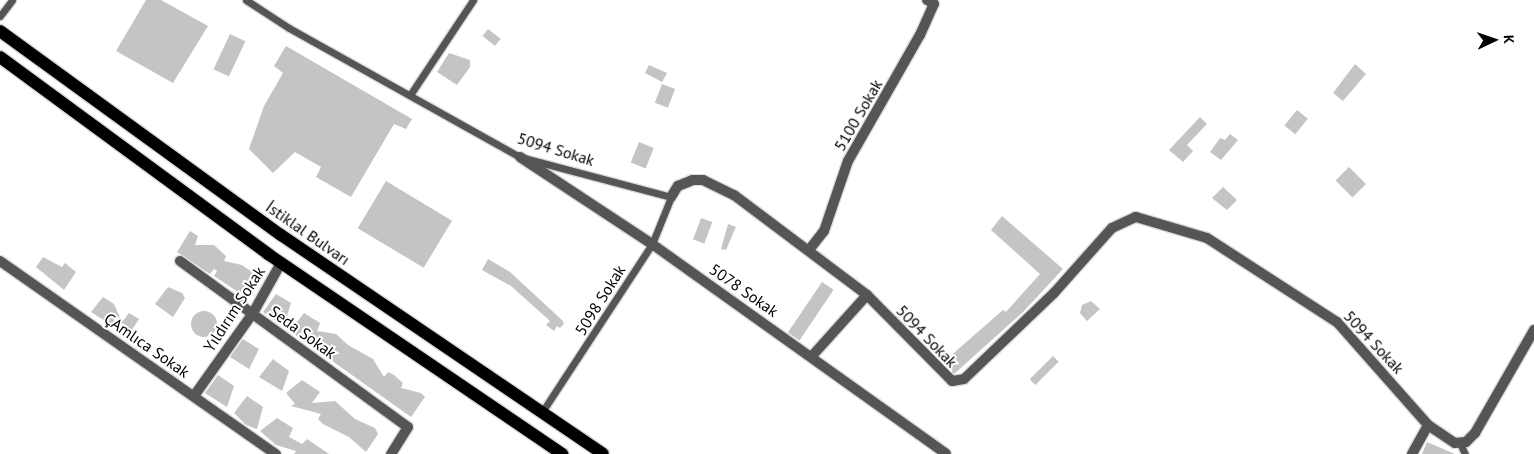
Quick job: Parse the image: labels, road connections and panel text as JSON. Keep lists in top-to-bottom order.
{
  "streets": {
    "main road": ["İstiklal Bulvarı"],
    "street": [
      "5100 Sokak",
      "5094 Sokak",
      "5078 Sokak",
      "Yıldırım Sokak",
      "Seda Sokak",
      "ÇAmlıca Sokak"
    ],
    "lane": ["5098 Sokak"]
  },
  "crossings": [
    ["5100 Sokak", "5094 Sokak"],
    ["5094 Sokak", "5078 Sokak"],
    ["5094 Sokak", "5098 Sokak"],
    ["İstiklal Bulvarı", "5098 Sokak"],
    ["5078 Sokak", "5098 Sokak"],
    ["Yıldırım Sokak", "Seda Sokak"],
    ["Yıldırım Sokak", "ÇAmlıca Sokak"]
  ],
  "north": "right"
}
